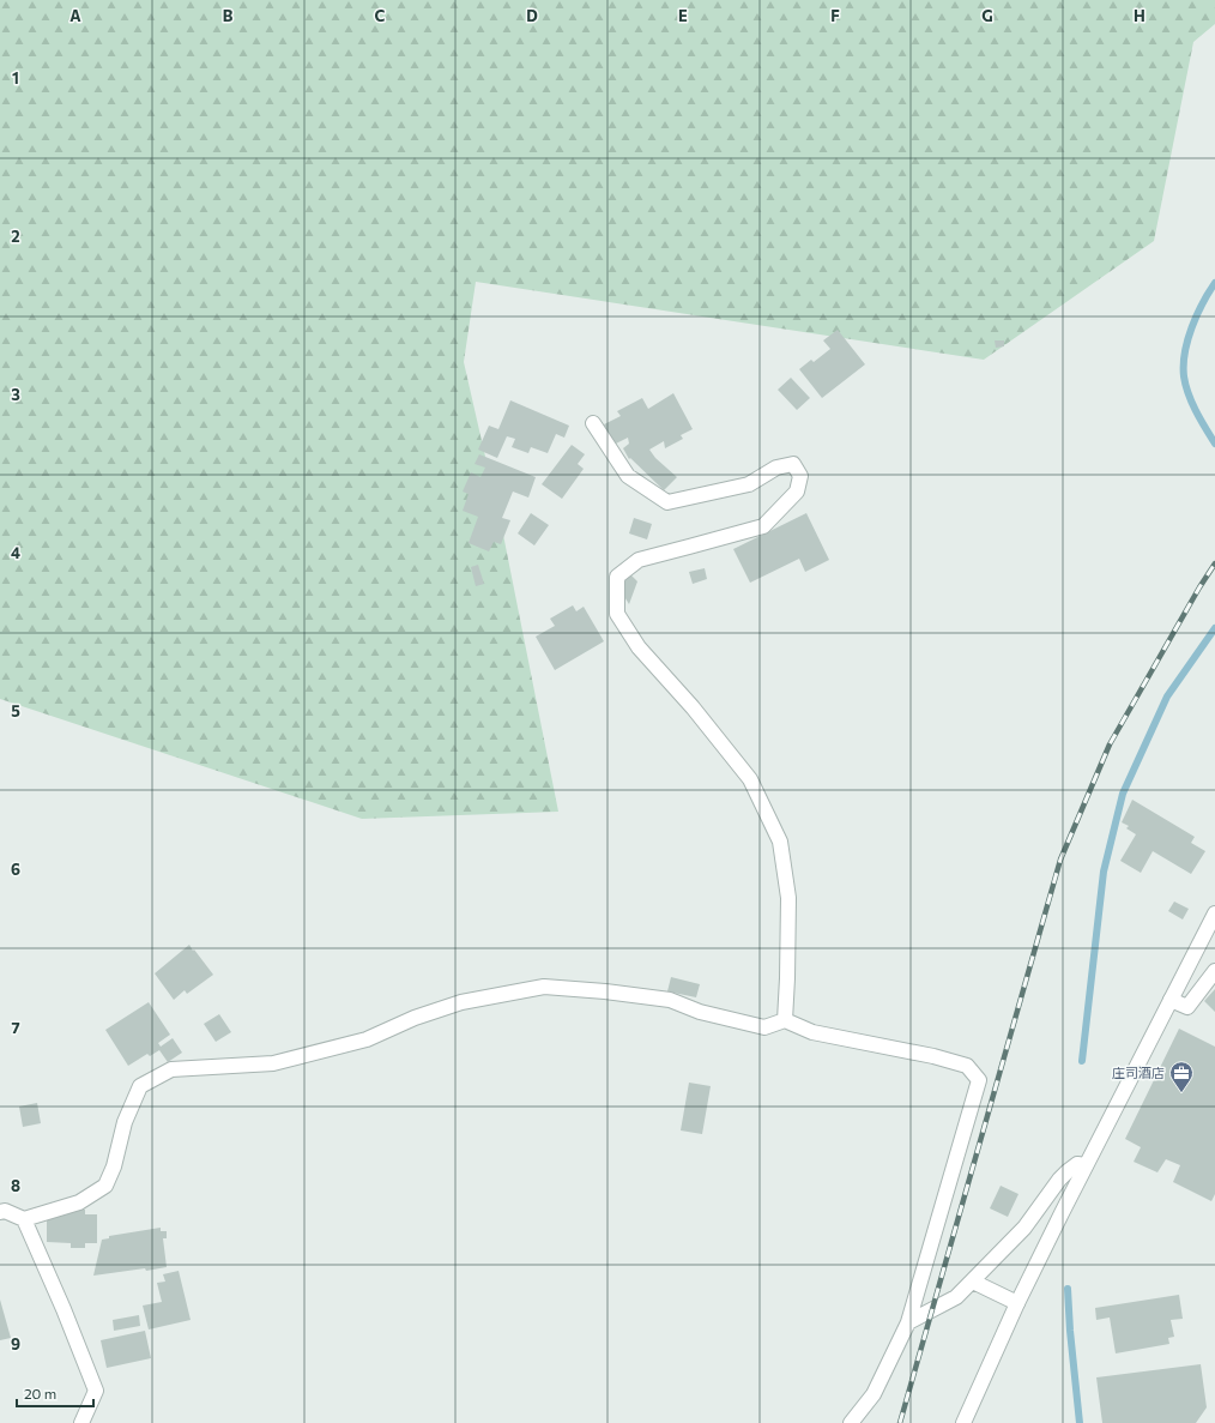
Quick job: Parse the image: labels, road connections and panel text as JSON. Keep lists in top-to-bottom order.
{
  "places": {
    "office": ["庄司酒店"]
  },
  "scale_bar": "20 m",
  "grid": {
    "columns": [
      "A",
      "B",
      "C",
      "D",
      "E",
      "F",
      "G",
      "H"
    ],
    "rows": [
      "1",
      "2",
      "3",
      "4",
      "5",
      "6",
      "7",
      "8",
      "9"
    ]
  }
}
